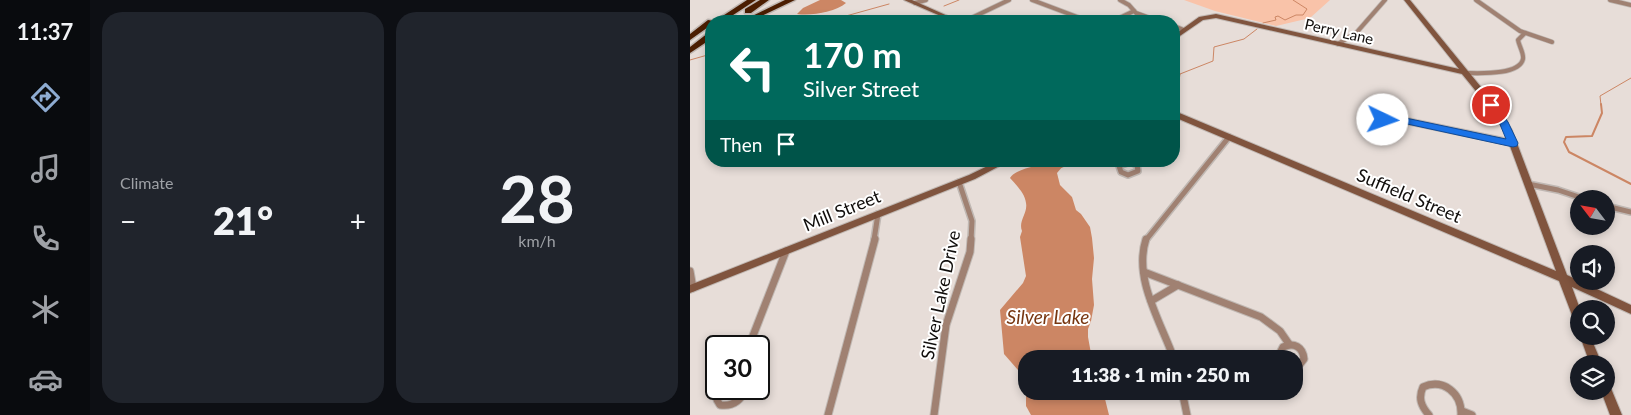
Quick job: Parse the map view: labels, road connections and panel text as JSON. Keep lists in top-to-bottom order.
{
  "streets": {
    "street": [
      "Perry Lane",
      "Suffield Street",
      "Mill Street",
      "Silver Lake Drive"
    ]
  },
  "crossings": [
    ["Mill Street", "Silver Lake Drive"]
  ],
  "water": ["Silver Lake"],
  "north": "top left",
  "page": {
    "tabs": "11:37",
    "tile": [
      "Climate",
      ["28", "km/h"]
    ],
    "turn": ["170 m", "Silver Street"],
    "then": "Then",
    "heat": ["−", "21°", "+"],
    "limit": "30",
    "trip": "11:38 · 1 min · 250 m"
  }
}
